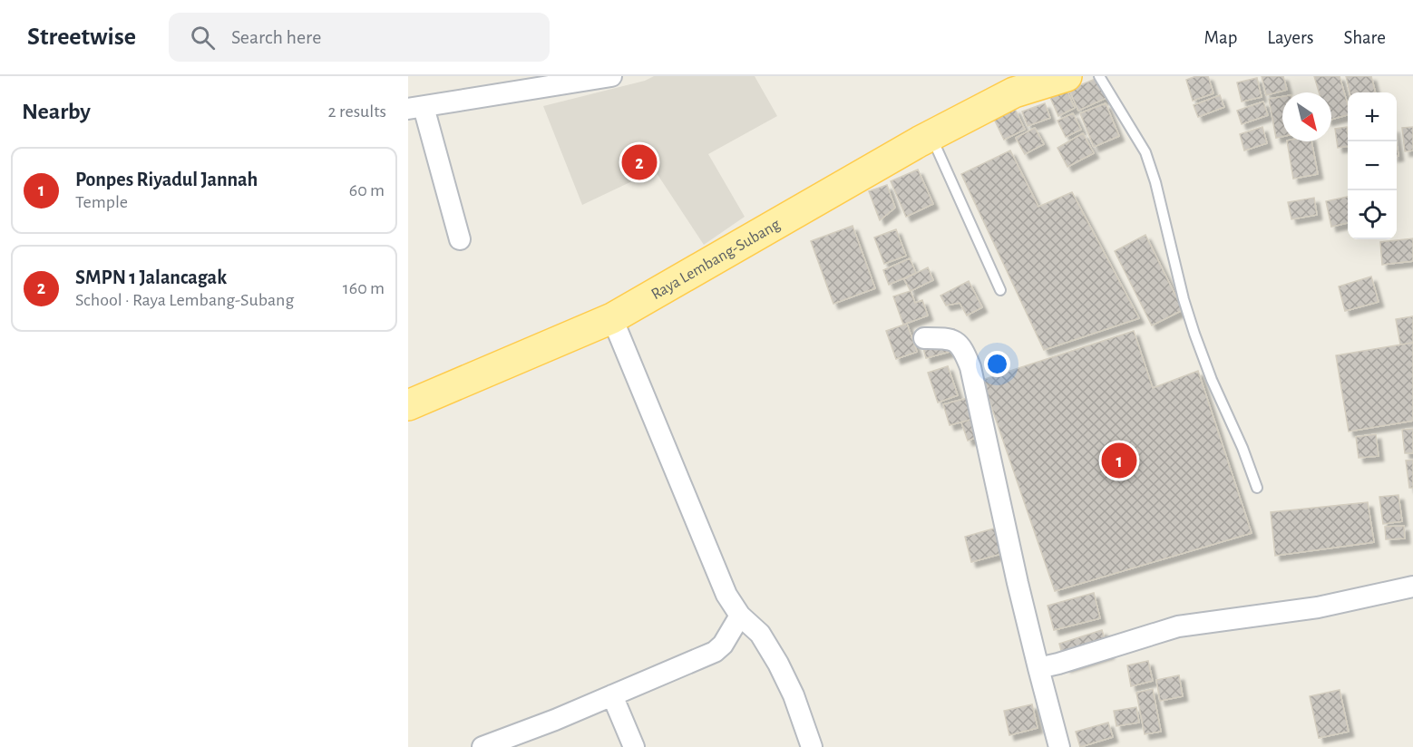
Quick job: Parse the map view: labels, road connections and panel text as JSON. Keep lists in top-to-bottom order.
{
  "streets": {
    "main road": ["Raya Lembang-Subang"]
  },
  "north": "bottom right",
  "page": {
    "header": "Streetwise",
    "search": "Search here",
    "nav": ["Map", "Layers", "Share"],
    "heading": ["Nearby", "2 results"],
    "map_buttons": ["+", "−"],
    "pins": ["2", "1"],
    "list": [
      {
        "mark": "1",
        "name": "Ponpes Riyadul Jannah",
        "note": "Temple",
        "value": "60 m"
      },
      {
        "mark": "2",
        "name": "SMPN 1 Jalancagak",
        "note": "School · Raya Lembang-Subang",
        "value": "160 m"
      }
    ]
  }
}
